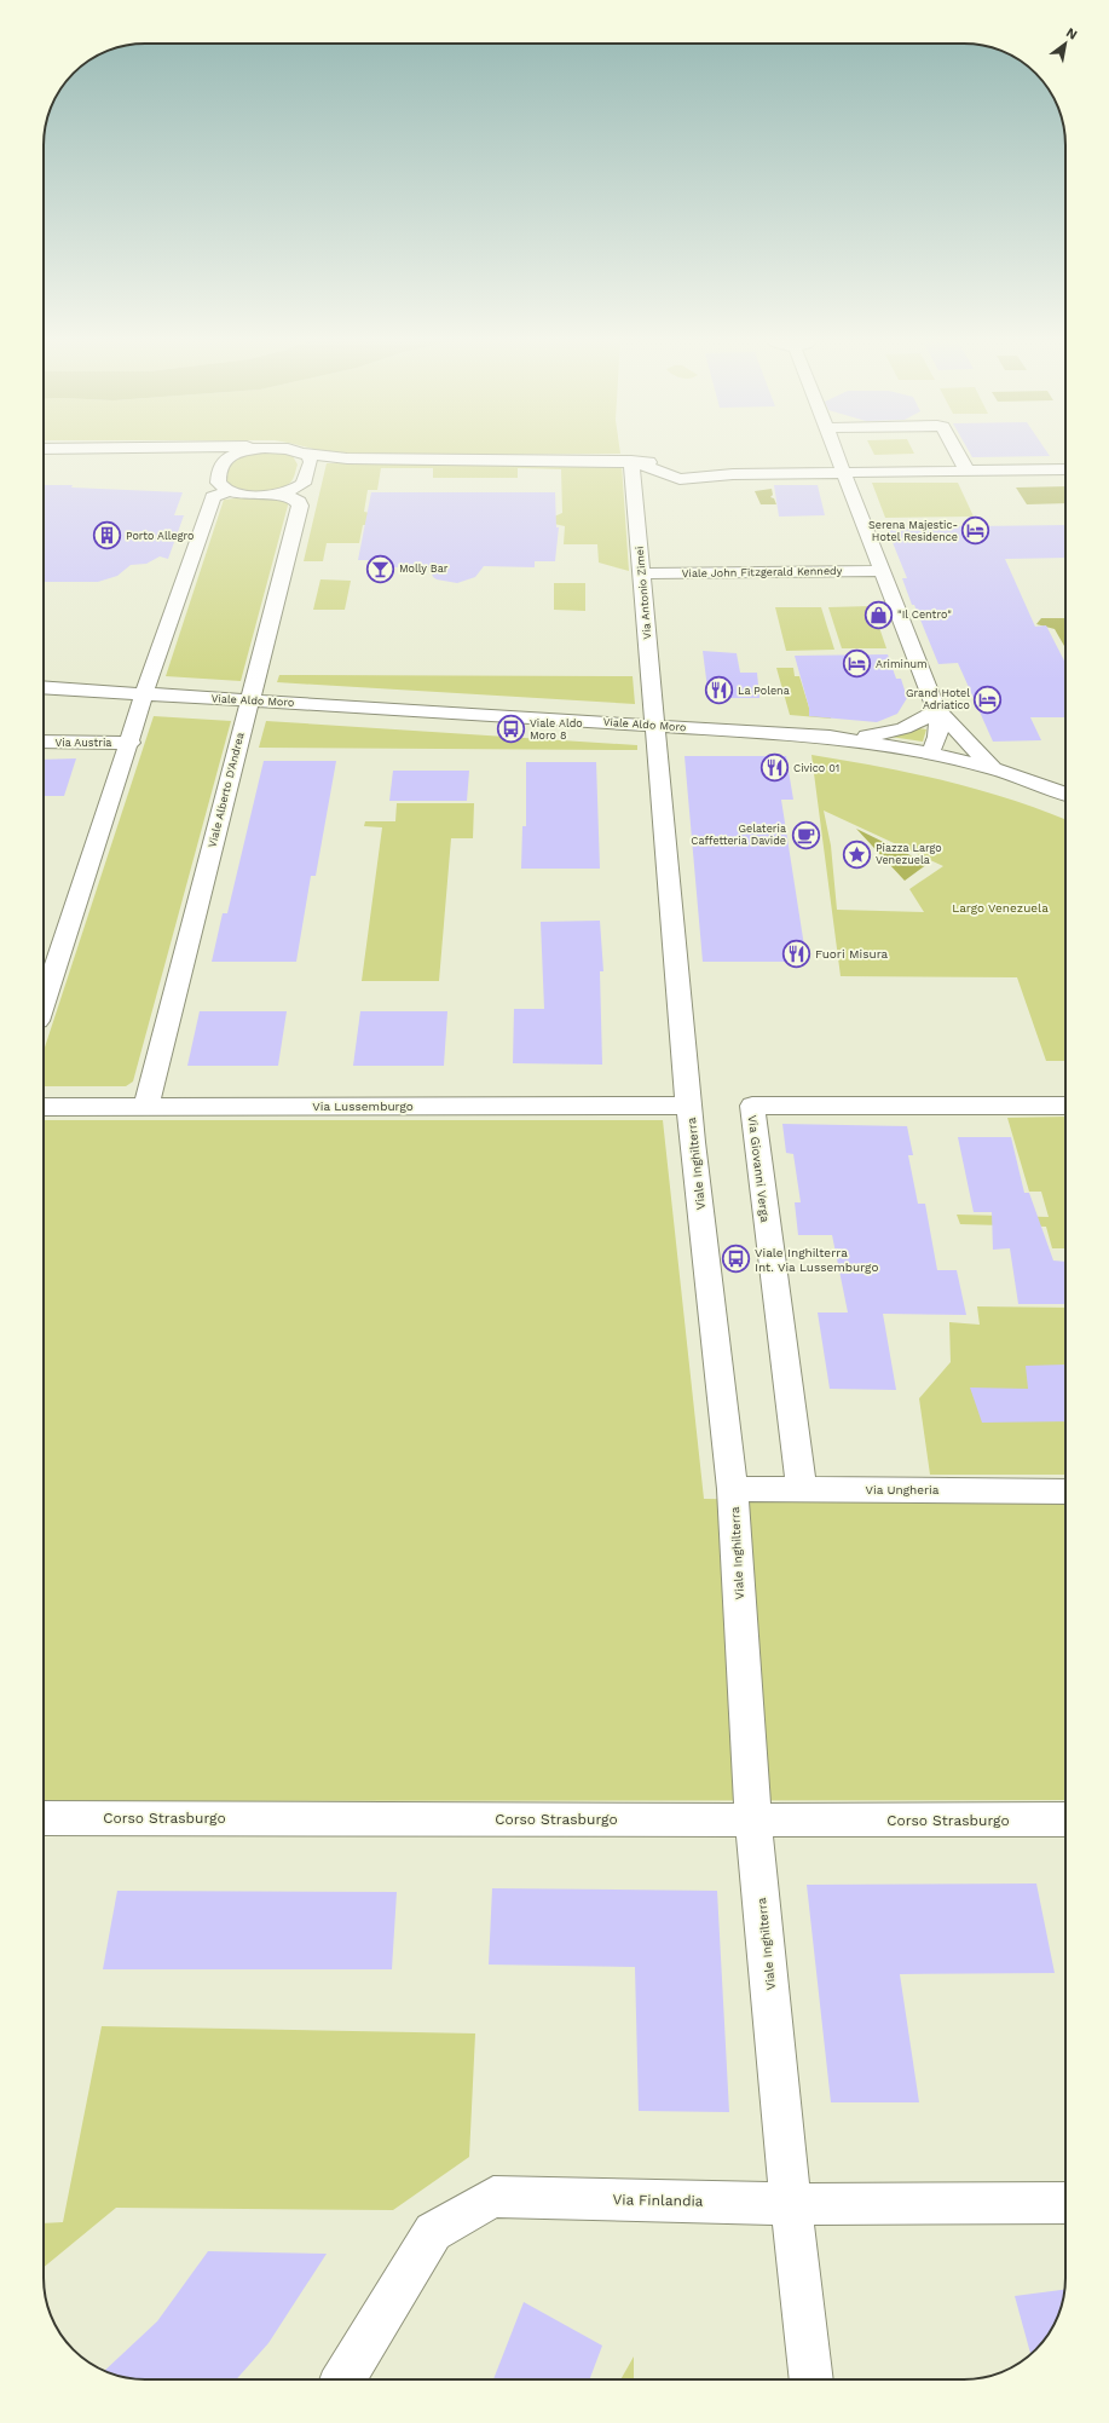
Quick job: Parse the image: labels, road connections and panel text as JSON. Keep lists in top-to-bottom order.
{
  "streets": {
    "street": [
      "Viale John Fitzgerald Kennedy",
      "Via Antonio Zimei",
      "Viale Aldo Moro",
      "Via Austria",
      "Viale Alberto D'Andrea",
      "Via Lussemburgo",
      "Viale Inghilterra",
      "Via Giovanni Verga",
      "Via Ungheria",
      "Corso Strasburgo",
      "Via Finlandia"
    ]
  },
  "crossings": [
    ["Viale John Fitzgerald Kennedy", "Via Antonio Zimei"],
    ["Via Antonio Zimei", "Viale Aldo Moro"],
    ["Via Antonio Zimei", "Viale Inghilterra"],
    ["Viale Aldo Moro", "Viale Alberto D'Andrea"],
    ["Viale Aldo Moro", "Viale Inghilterra"],
    ["Viale Alberto D'Andrea", "Via Lussemburgo"],
    ["Via Lussemburgo", "Viale Inghilterra"],
    ["Viale Inghilterra", "Via Ungheria"],
    ["Viale Inghilterra", "Corso Strasburgo"],
    ["Viale Inghilterra", "Via Finlandia"],
    ["Via Giovanni Verga", "Via Ungheria"]
  ],
  "parks": ["Largo Venezuela"],
  "places": {
    "hotel": ["Serena Majestic- Hotel Residence", "Ariminum", "Grand Hotel Adriatico"],
    "building": ["Porto Allegro"],
    "bar": ["Molly Bar"],
    "shop": ["\"Il Centro\""],
    "restaurant": ["La Polena", "Civico 01", "Fuori Misura"],
    "bus stop": ["Viale Aldo Moro 8", "Viale Inghilterra Int. Via Lussemburgo"],
    "cafe": ["Gelateria Caffetteria Davide"],
    "place": ["Piazza Largo Venezuela"]
  },
  "north": "top right"
}
